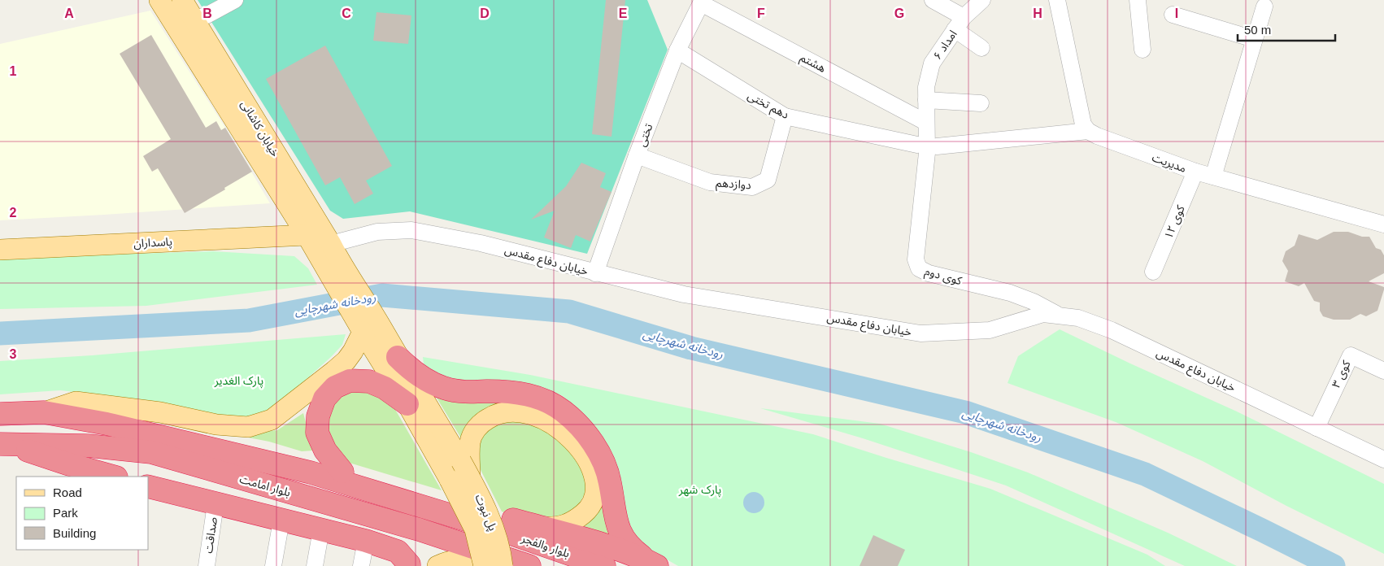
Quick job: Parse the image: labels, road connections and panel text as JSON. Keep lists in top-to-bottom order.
{
  "streets": {
    "highway": ["بلوار امامت", "بلوار والفجر"],
    "main road": ["خیابان کاشانی", "پاسداران", "پل نبوت"],
    "street": [
      "امداد ۶",
      "هشتم",
      "دهم تختی",
      "تختی",
      "مدیریت",
      "دوازدهم",
      "کوی ۱۲",
      "خیابان دفاع مقدس",
      "کوی دوم",
      "کوی ۳",
      "صداقت"
    ]
  },
  "crossings": [
    ["امداد ۶", "هشتم"],
    ["امداد ۶", "دهم تختی"],
    ["امداد ۶", "کوی دوم"],
    ["هشتم", "تختی"],
    ["دهم تختی", "تختی"],
    ["دهم تختی", "مدیریت"],
    ["دهم تختی", "دوازدهم"],
    ["دهم تختی", "کوی دوم"],
    ["خیابان کاشانی", "پاسداران"],
    ["خیابان کاشانی", "خیابان دفاع مقدس"],
    ["تختی", "دوازدهم"],
    ["تختی", "خیابان دفاع مقدس"],
    ["مدیریت", "کوی ۱۲"],
    ["پاسداران", "خیابان دفاع مقدس"],
    ["خیابان دفاع مقدس", "کوی دوم"],
    ["خیابان دفاع مقدس", "کوی ۳"],
    ["بلوار امامت", "پل نبوت"],
    ["بلوار امامت", "بلوار والفجر"]
  ],
  "water": ["رودخانه شهرچایی"],
  "parks": ["پارک الغدیر", "پارک شهر"],
  "legend": ["Road", "Park", "Building"],
  "scale_bar": "50 m",
  "grid": {
    "columns": [
      "A",
      "B",
      "C",
      "D",
      "E",
      "F",
      "G",
      "H",
      "I"
    ],
    "rows": ["1", "2", "3"]
  }
}
